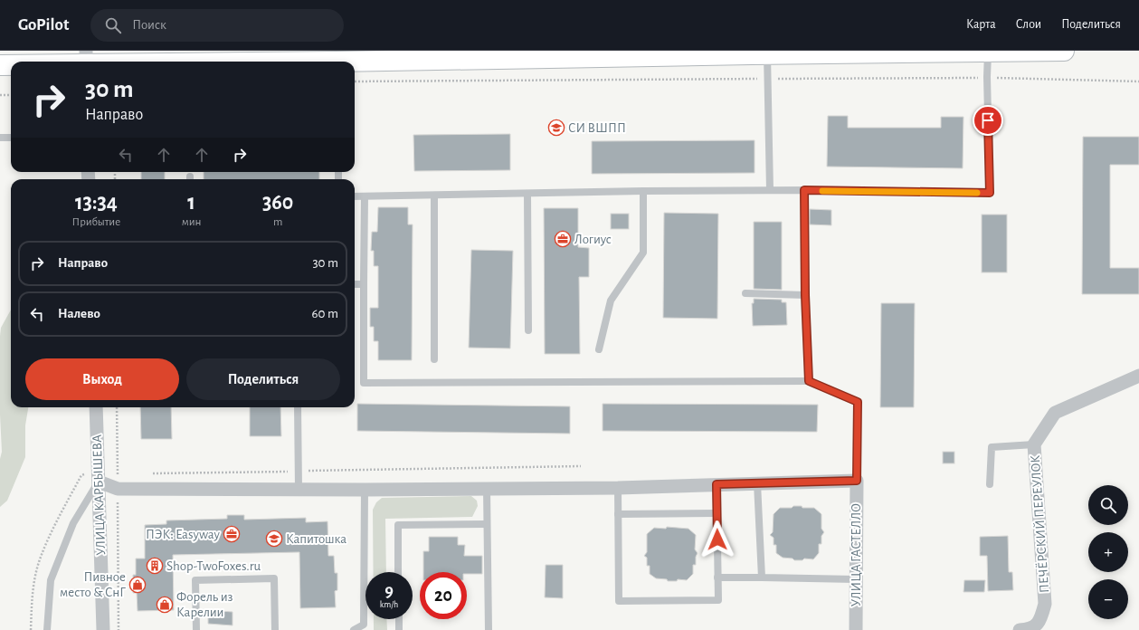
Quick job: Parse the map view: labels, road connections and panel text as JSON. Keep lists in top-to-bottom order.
{
  "streets": {
    "street": ["УЛИЦА КАРБЫШЕВА", "ПЕЧЁРСКИЙ ПЕРЕУЛОК", "УЛИЦА ГАСТЕЛЛО"]
  },
  "places": {
    "school or university": ["СИ ВШПП", "Капитошка"],
    "office": ["Логиус", "ПЭК: Easyway"],
    "building": ["Shop-TwoFoxes.ru"],
    "shop": ["Пивное место & СнГ", "Форель из Карелии"]
  },
  "page": {
    "header": "GoPilot",
    "search": "Поиск",
    "nav": ["Карта", "Слои", "Поделиться"],
    "turn": ["30 m", "Направо"],
    "eta": [
      "13:34",
      "Прибытие",
      "1",
      "мин",
      "360",
      "m"
    ],
    "list": [
      {
        "name": "Направо",
        "value": "30 m"
      },
      {
        "name": "Налево",
        "value": "60 m"
      }
    ],
    "buttons": ["Выход", "Поделиться"],
    "map_buttons": ["+", "−"],
    "speed": "9 km/h",
    "limit": "20"
  }
}
